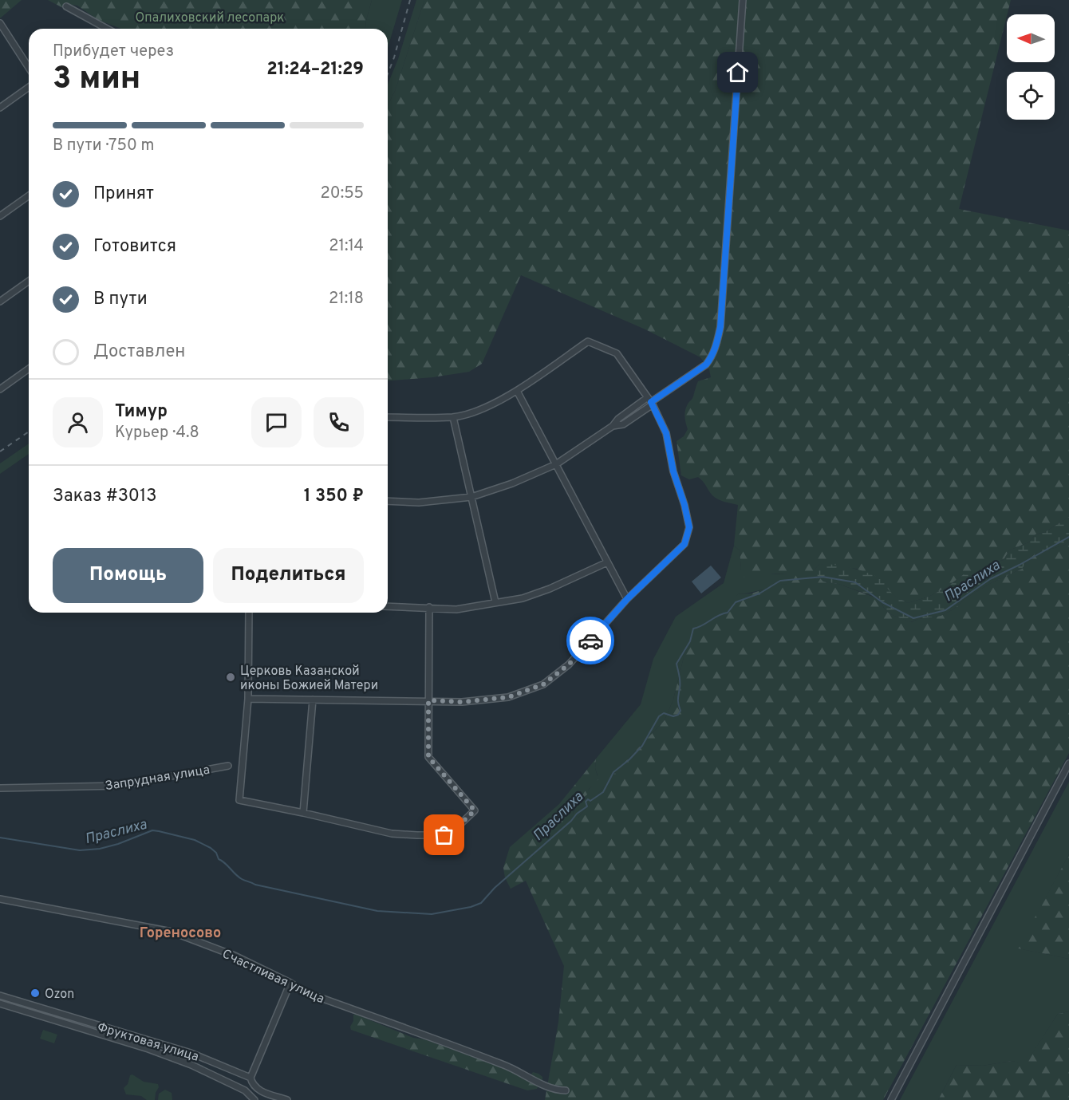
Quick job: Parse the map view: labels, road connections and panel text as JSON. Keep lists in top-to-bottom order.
{
  "streets": {
    "street": ["Запрудная улица", "Счастливая улица", "Фруктовая улица"]
  },
  "districts": ["Гореносово"],
  "water": ["Праслиха"],
  "parks": ["Опалиховский лесопарк"],
  "places": ["Церковь Казанской иконы Божией Матери", "Ozon"],
  "north": "left",
  "page": {
    "heading": ["3 мин", "Прибудет через", "21:24–21:29"],
    "panel": [
      "Тимур",
      "Курьер · 4.8",
      "Заказ #3013",
      "1 350 ₽"
    ],
    "bar": "В пути · 750 m",
    "list": [
      ["Принят", "20:55"],
      ["Готовится", "21:14"],
      ["В пути", "21:18"],
      "Доставлен"
    ],
    "buttons": ["Помощь", "Поделиться"]
  }
}
